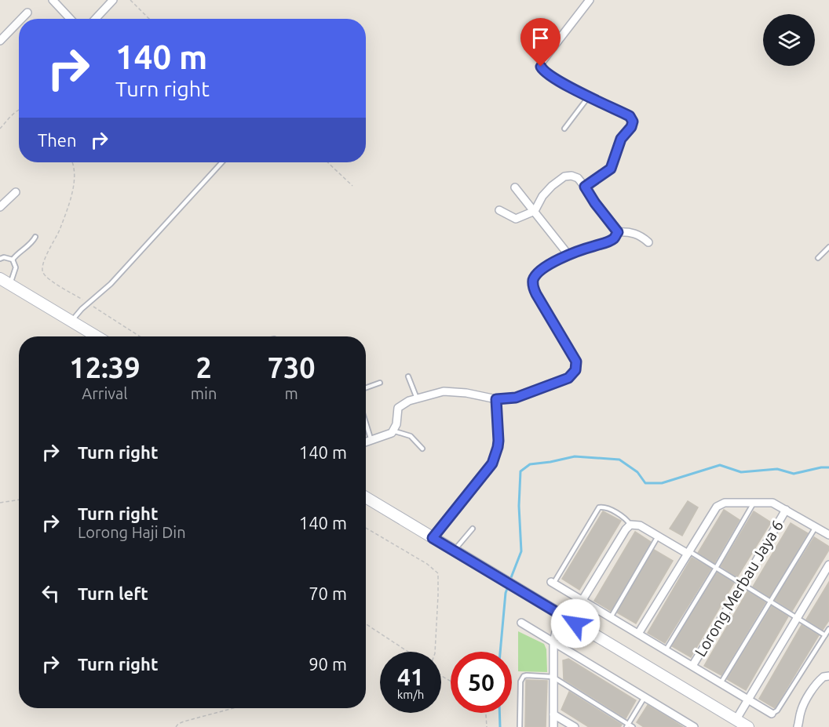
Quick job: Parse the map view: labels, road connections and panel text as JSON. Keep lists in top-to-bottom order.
{
  "streets": {
    "street": ["Lorong Merbau Jaya 6"]
  },
  "page": {
    "turn": ["140 m", "Turn right"],
    "then": "Then",
    "eta": [
      "12:39",
      "Arrival",
      "2",
      "min",
      "730",
      "m"
    ],
    "list": [
      {
        "name": "Turn right",
        "value": "140 m"
      },
      {
        "name": "Turn right",
        "note": "Lorong Haji Din",
        "value": "140 m"
      },
      {
        "name": "Turn left",
        "value": "70 m"
      },
      {
        "name": "Turn right",
        "value": "90 m"
      }
    ],
    "speed": "41 km/h",
    "limit": "50"
  }
}
